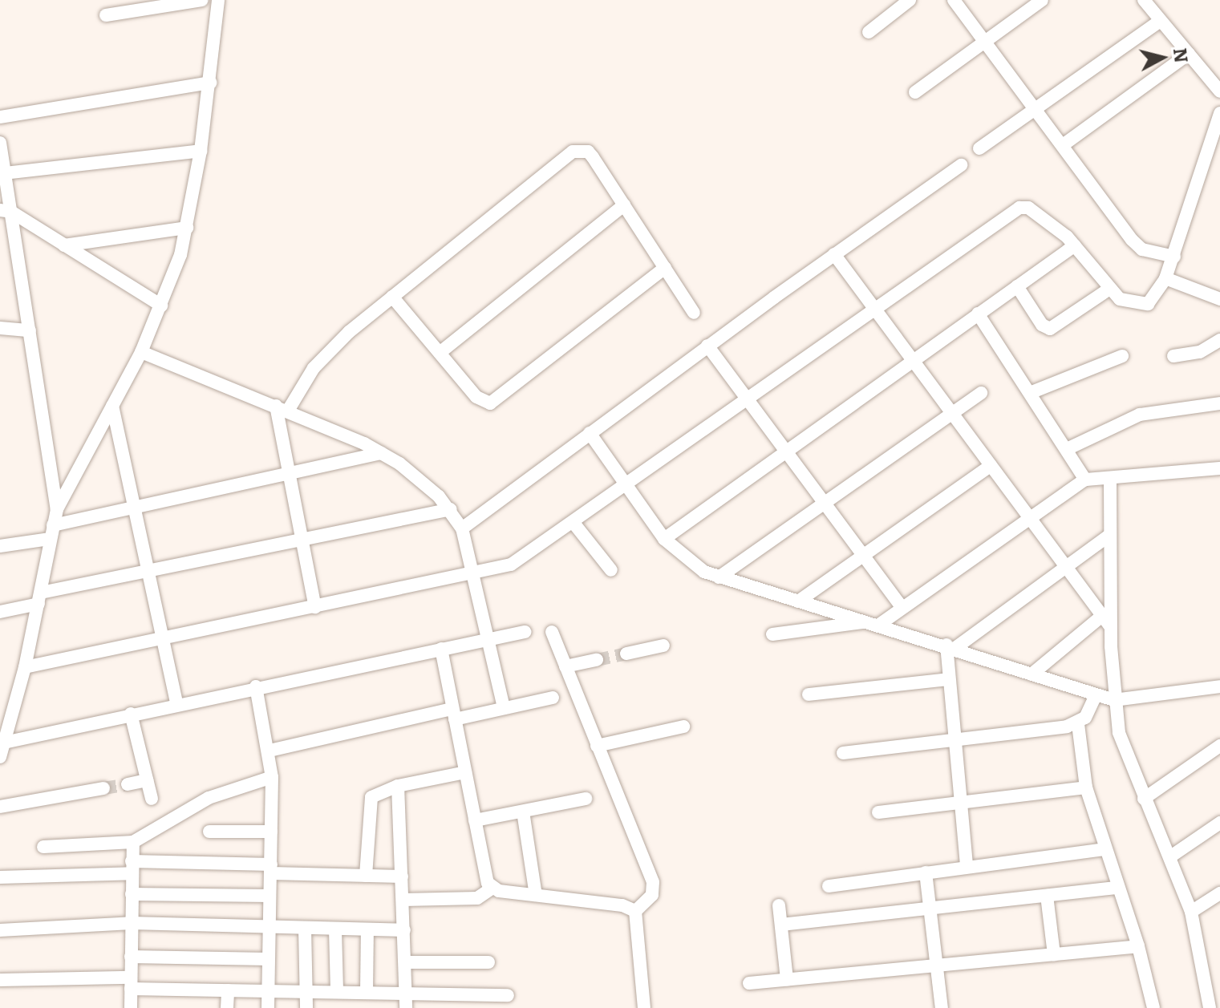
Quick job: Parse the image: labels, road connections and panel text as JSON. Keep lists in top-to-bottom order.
{
  "north": "right"
}
